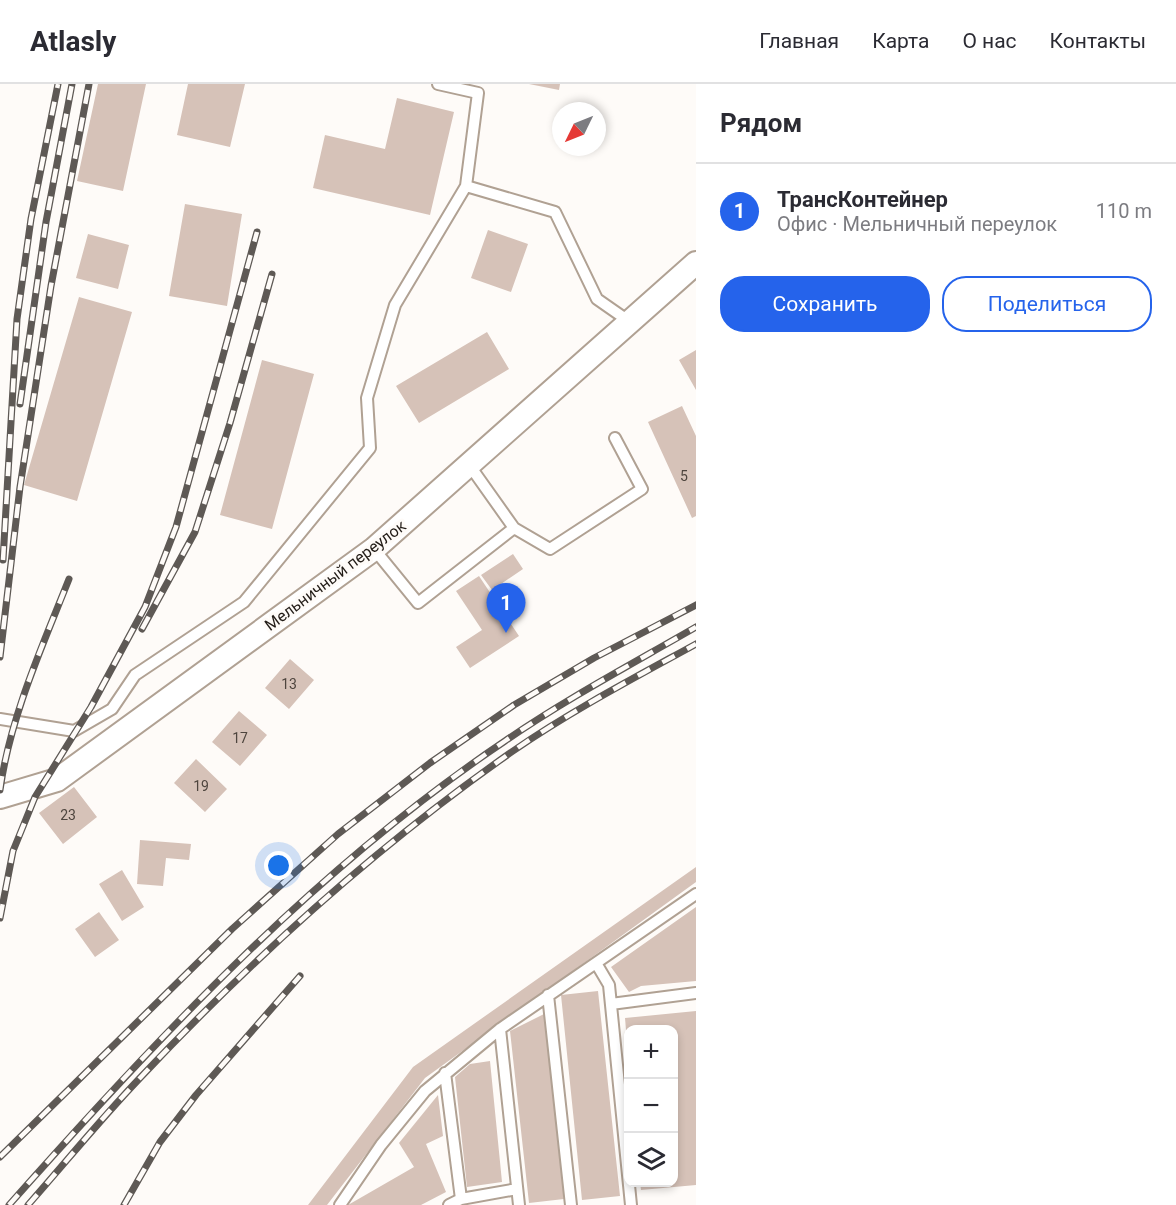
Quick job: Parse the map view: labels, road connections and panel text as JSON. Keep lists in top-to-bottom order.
{
  "streets": {
    "street": ["Мельничный переулок"]
  },
  "house_numbers": [
    "5",
    "13",
    "17",
    "19",
    "23"
  ],
  "north": "bottom left",
  "page": {
    "header": "Atlasly",
    "nav": [
      "Главная",
      "Карта",
      "О нас",
      "Контакты"
    ],
    "heading": "Рядом",
    "list": [
      {
        "mark": "1",
        "name": "ТрансКонтейнер",
        "note": "Офис · Мельничный переулок",
        "value": "110 m"
      }
    ],
    "buttons": ["Сохранить", "Поделиться"],
    "pins": "1",
    "map_buttons": ["+", "−"]
  }
}
